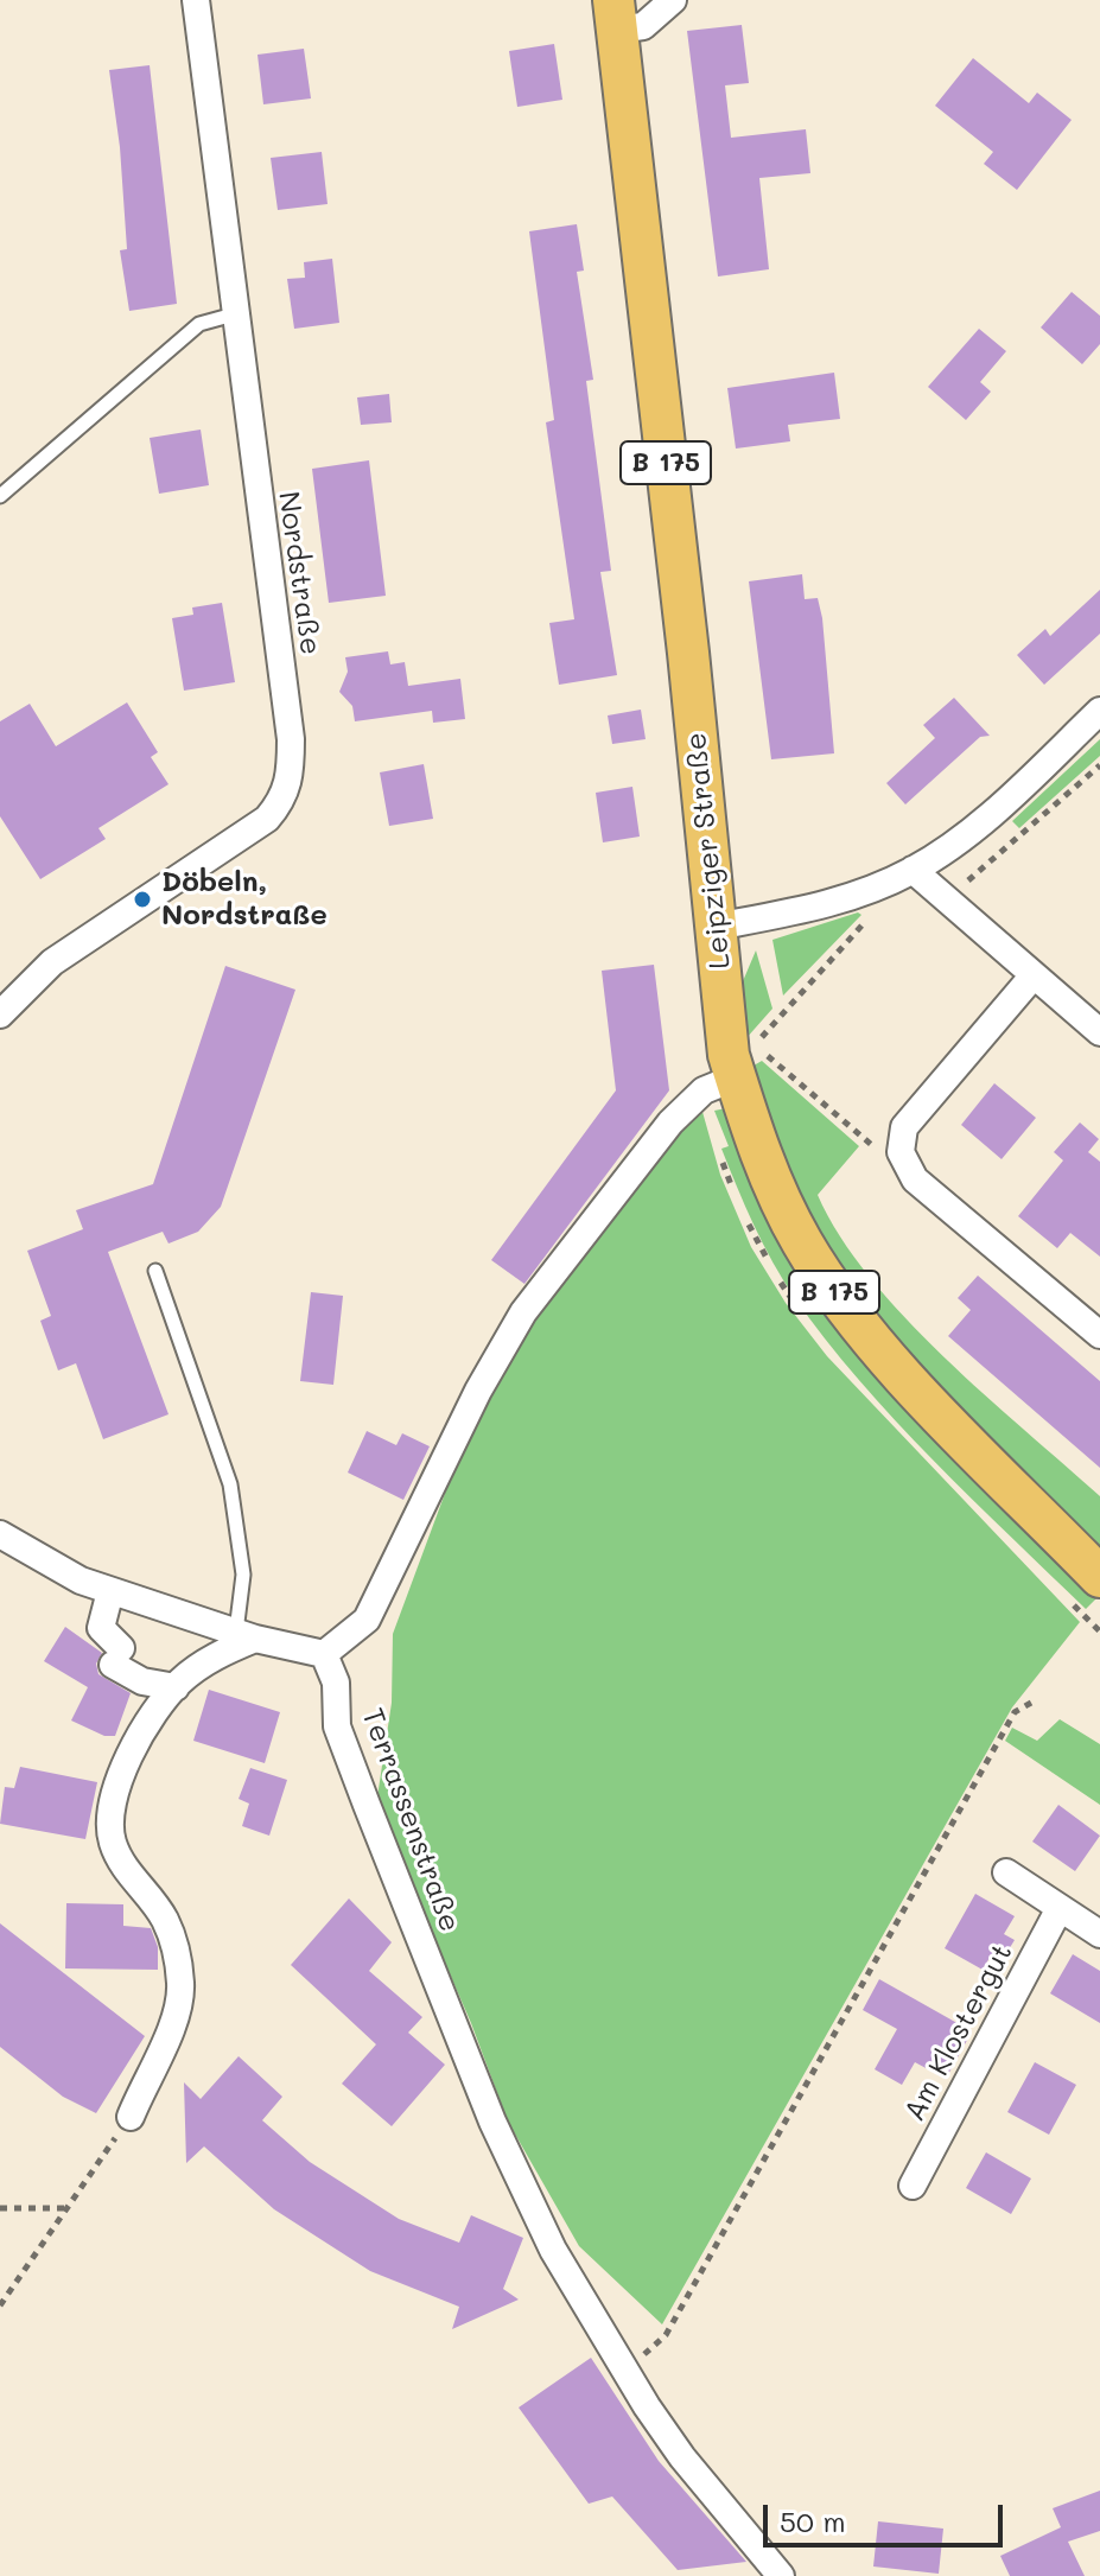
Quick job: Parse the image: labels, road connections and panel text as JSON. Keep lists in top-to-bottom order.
{
  "streets": {
    "main road": ["B 175", "Leipziger Straße"],
    "street": ["Nordstraße", "Terrassenstraße", "Am Klostergut"]
  },
  "places": ["Döbeln, Nordstraße"],
  "scale_bar": "50 m"
}
